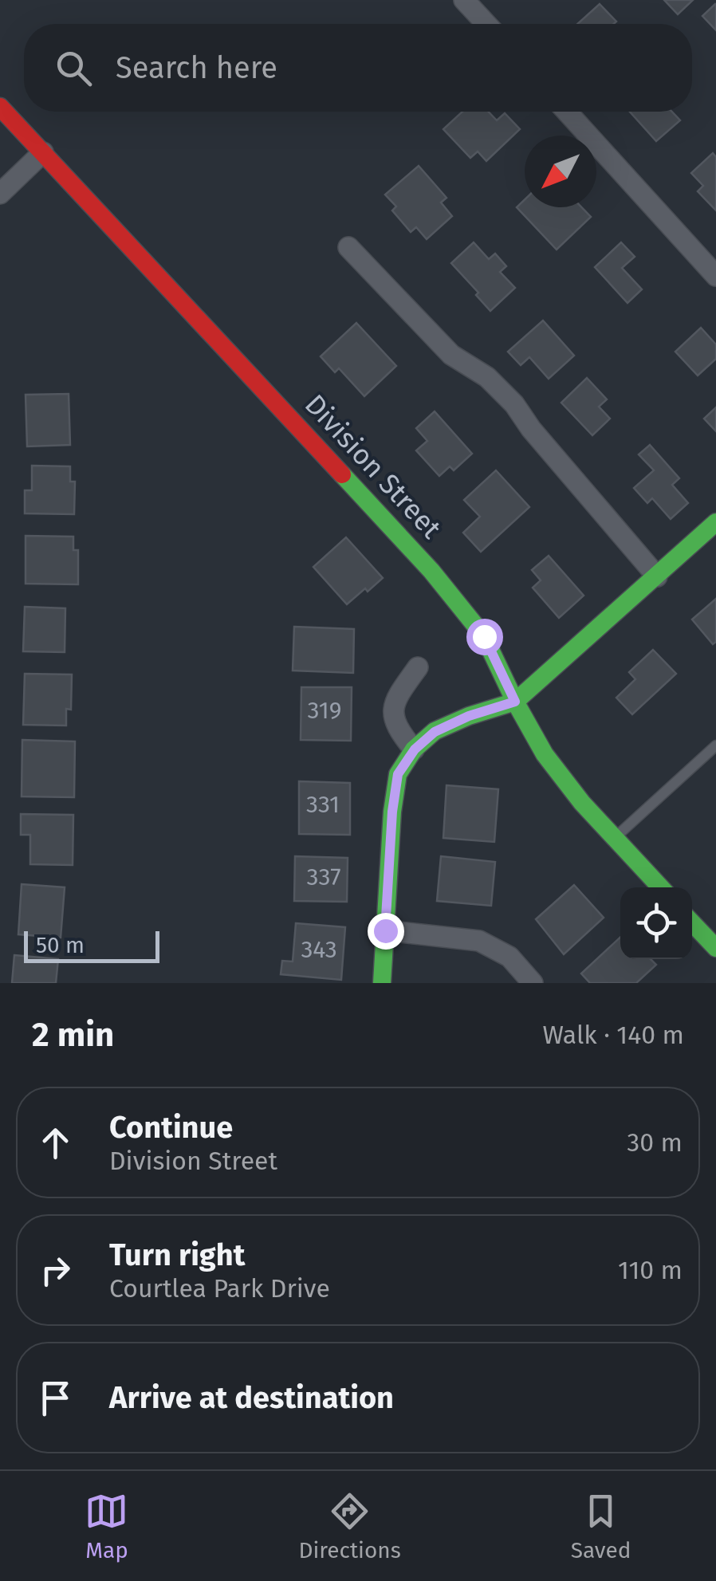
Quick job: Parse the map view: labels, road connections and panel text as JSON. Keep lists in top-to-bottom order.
{
  "streets": {
    "street": ["Division Street"]
  },
  "house_numbers": [
    "319",
    "331",
    "337",
    "343"
  ],
  "scale_bar": "50 m",
  "north": "bottom left",
  "page": {
    "search": "Search here",
    "scale": "50 m",
    "heading": ["2 min", "Walk · 140 m"],
    "list": [
      ["Continue", "Division Street", "30 m"],
      ["Turn right", "Courtlea Park Drive", "110 m"],
      "Arrive at destination"
    ],
    "nav": ["Map", "Directions", "Saved"]
  }
}
